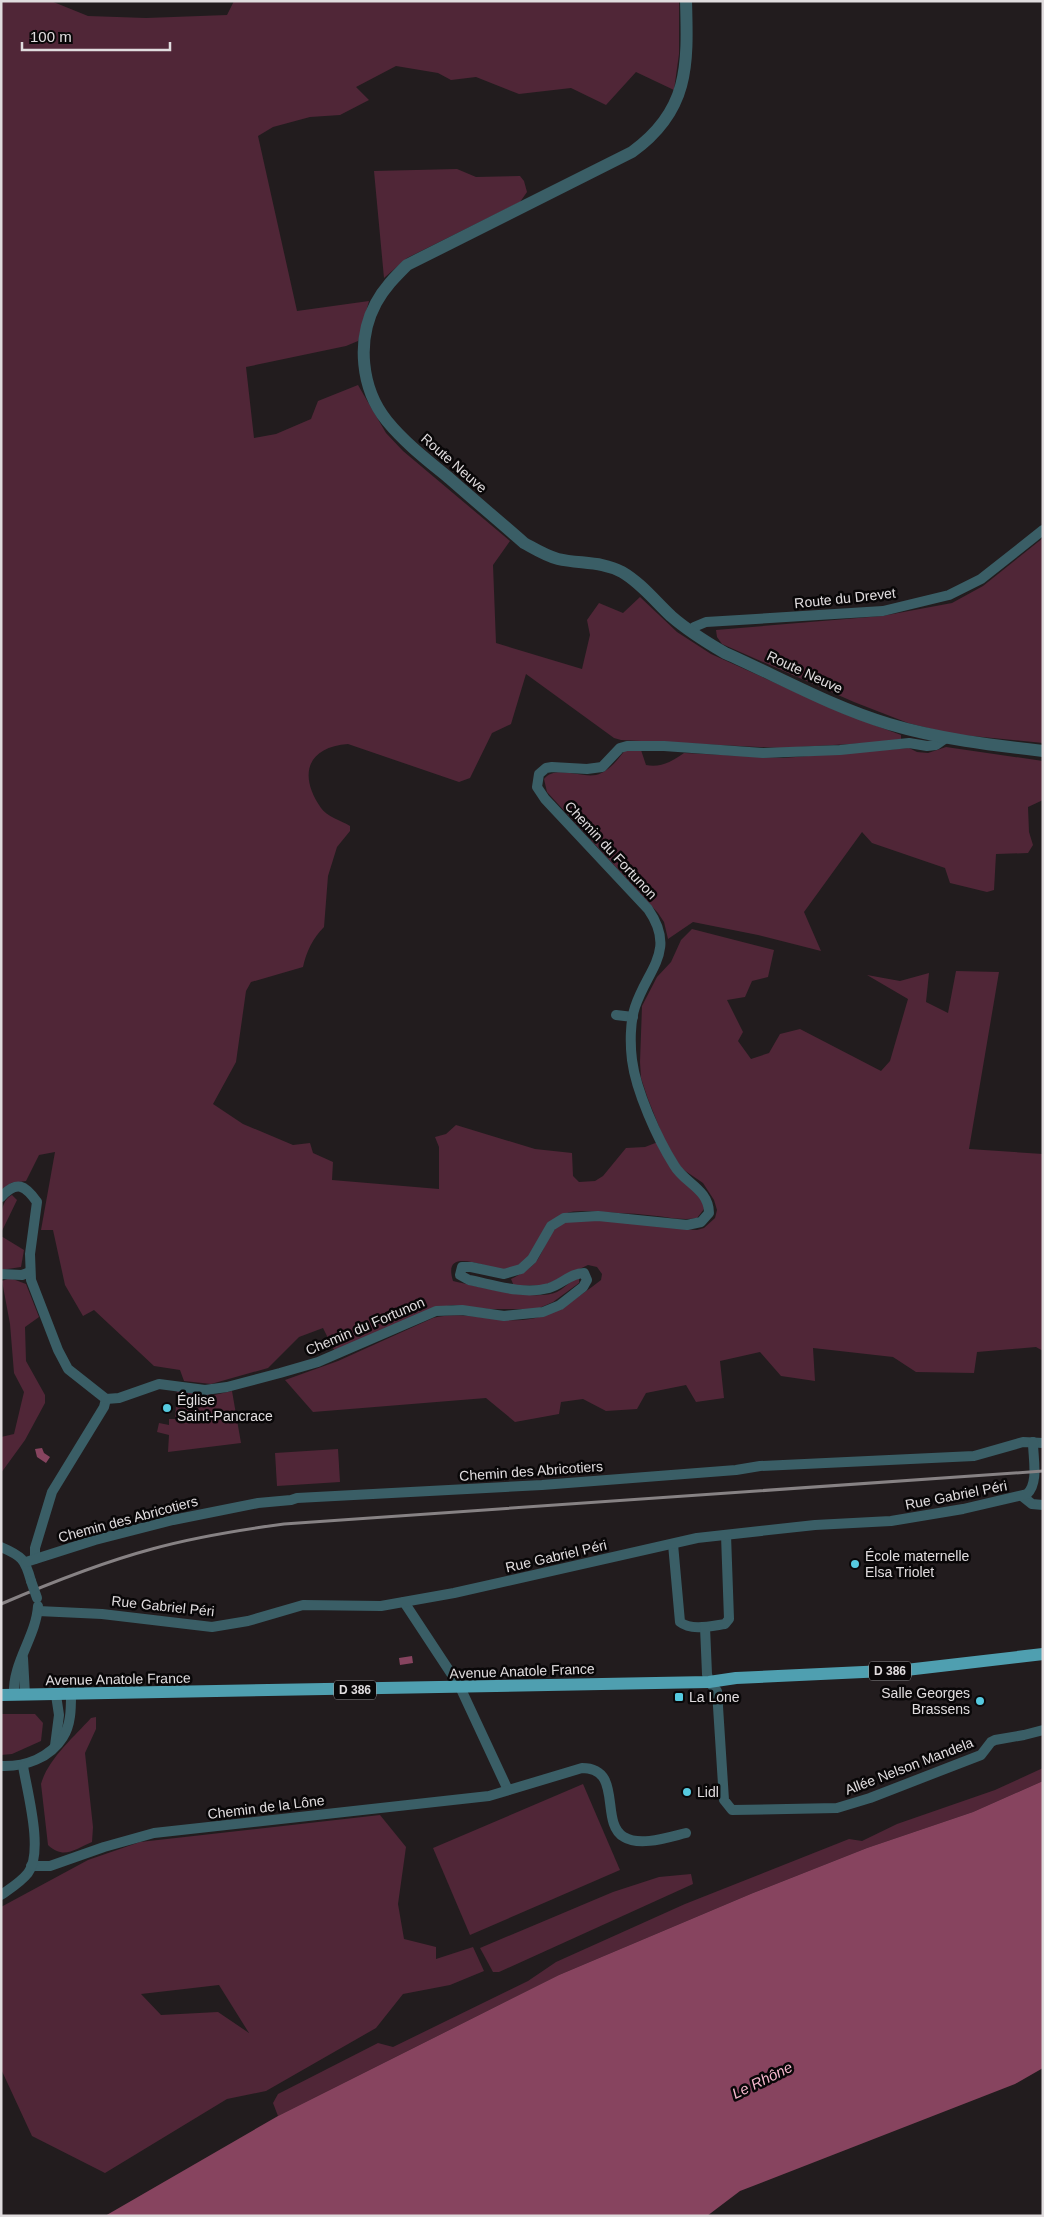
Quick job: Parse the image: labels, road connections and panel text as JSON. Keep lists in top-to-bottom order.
{
  "streets": {
    "main road": ["Avenue Anatole France", "D 386"],
    "street": [
      "Route Neuve",
      "Route du Drevet",
      "Chemin du Fortunon",
      "Chemin des Abricotiers",
      "Rue Gabriel Péri",
      "Allée Nelson Mandela",
      "Chemin de la Lône"
    ]
  },
  "crossings": [
    ["Route Neuve", "Route du Drevet"],
    ["Route Neuve", "Chemin du Fortunon"],
    ["Chemin des Abricotiers", "Rue Gabriel Péri"],
    ["Avenue Anatole France", "Allée Nelson Mandela"]
  ],
  "water": ["Le Rhône"],
  "places": {
    "other": [
      "Église Saint-Pancrace",
      "École maternelle Elsa Triolet",
      "Salle Georges Brassens",
      "Lidl"
    ],
    "transit": ["La Lone"]
  },
  "scale_bar": "100 m"
}
